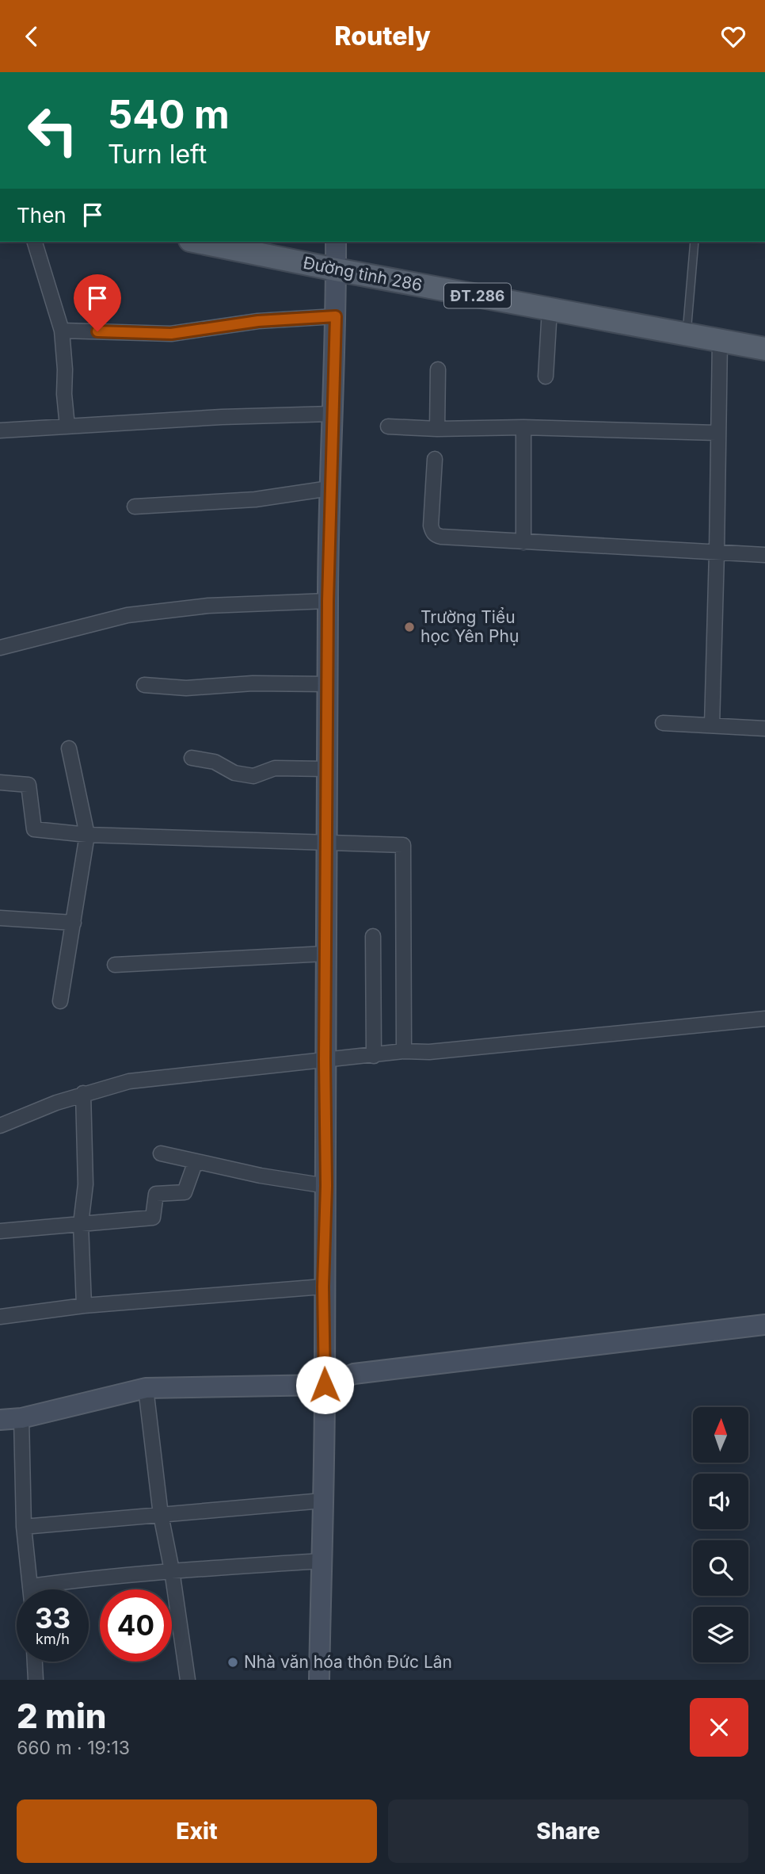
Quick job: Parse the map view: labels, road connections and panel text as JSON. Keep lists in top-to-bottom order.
{
  "streets": {
    "main road": ["Đường tỉnh 286", "ĐT.286"]
  },
  "places": ["Trường Tiểu học Yên Phụ", "Nhà văn hóa thôn Đức Lân"],
  "north": "top",
  "page": {
    "header": "Routely",
    "turn": ["540 m", "Turn left"],
    "then": "Then",
    "speed": "33 km/h",
    "limit": "40",
    "heading": ["2 min", "660 m · 19:13"],
    "buttons": ["Exit", "Share"]
  }
}
